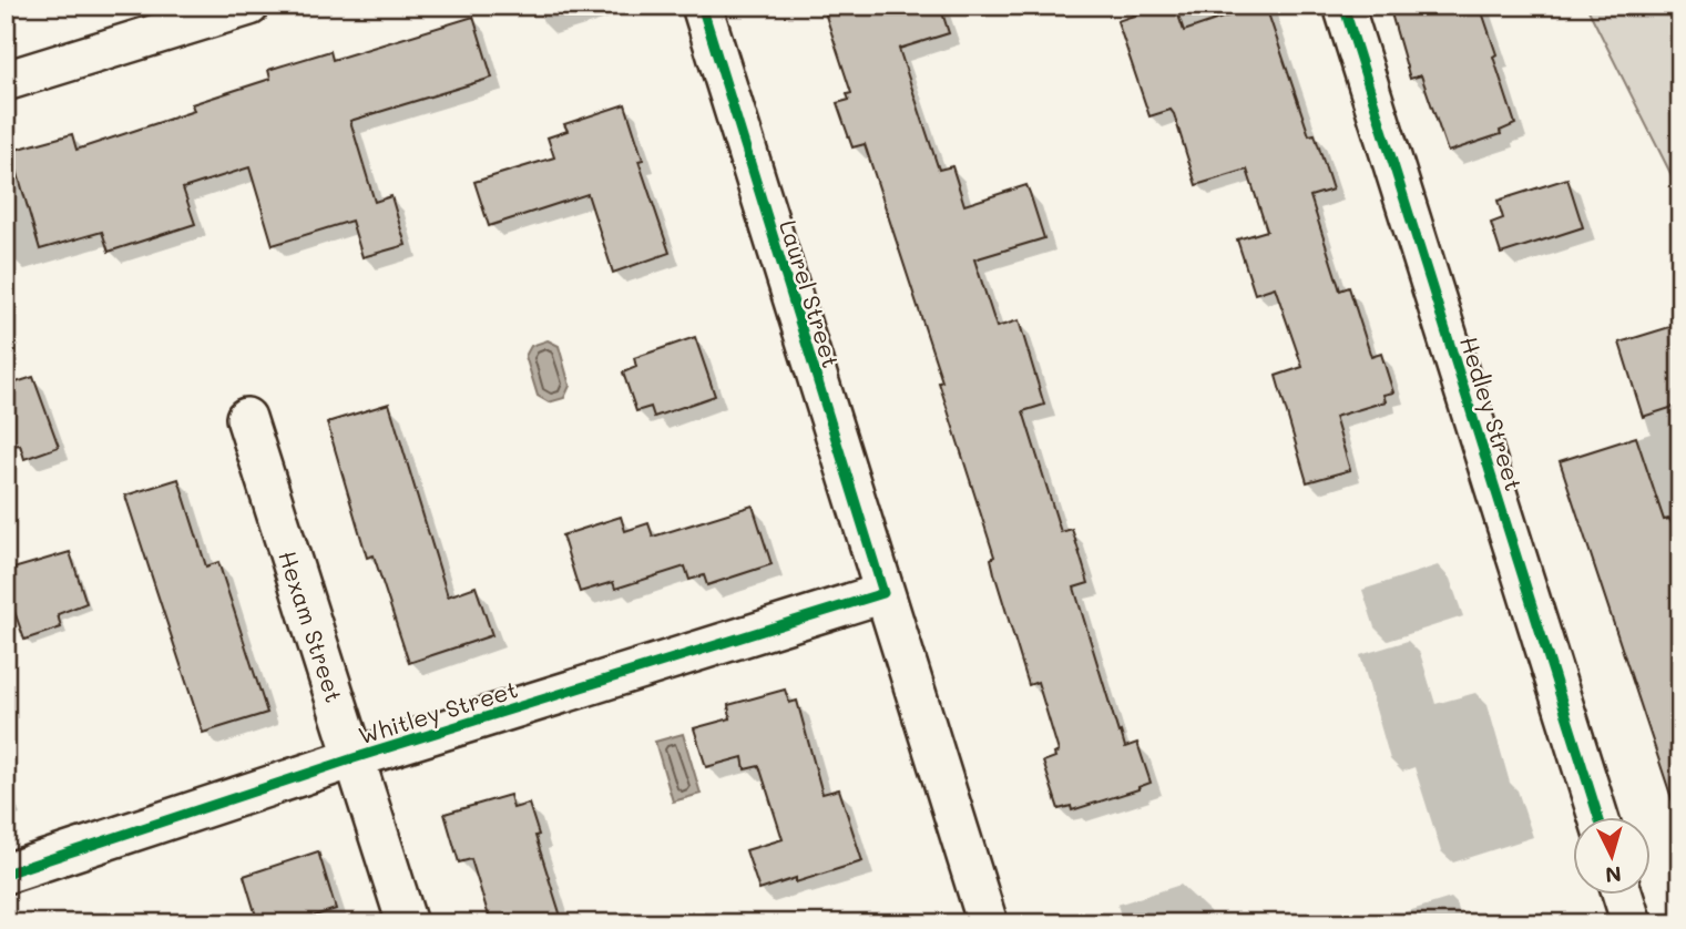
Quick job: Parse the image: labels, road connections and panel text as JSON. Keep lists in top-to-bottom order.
{
  "streets": {
    "street": [
      "Laurel Street",
      "Hedley Street",
      "Hexam Street",
      "Whitley Street"
    ]
  },
  "crossings": [
    ["Laurel Street", "Whitley Street"],
    ["Hexam Street", "Whitley Street"]
  ],
  "north": "bottom"
}
